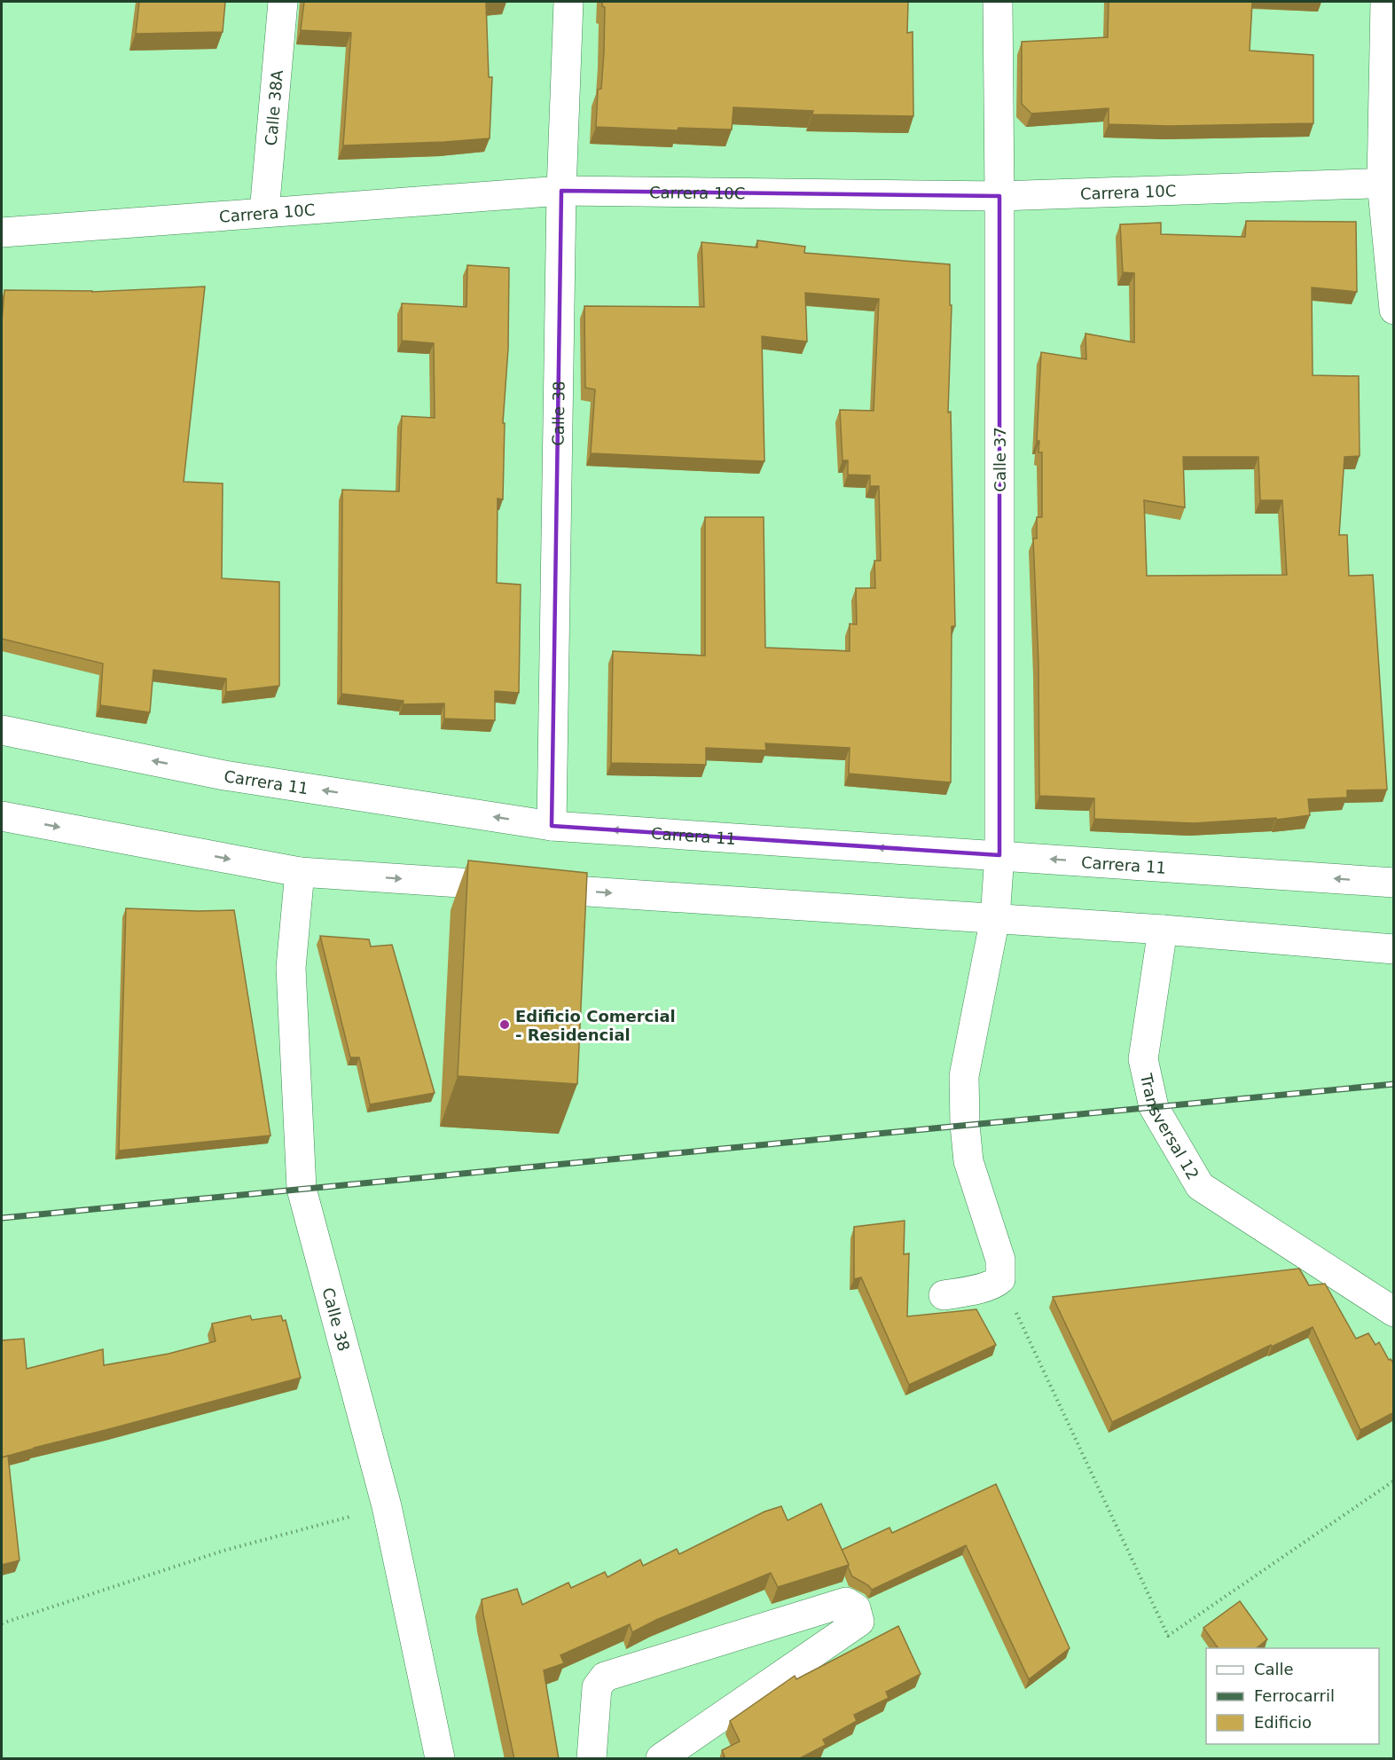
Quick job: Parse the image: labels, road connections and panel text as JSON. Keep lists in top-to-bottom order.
{
  "streets": {
    "street": [
      "Calle 38A",
      "Carrera 10C",
      "Calle 38",
      "Calle 37",
      "Carrera 11",
      "Transversal 12"
    ]
  },
  "crossings": [
    ["Calle 38A", "Carrera 10C"],
    ["Carrera 10C", "Calle 38"],
    ["Carrera 10C", "Calle 37"],
    ["Calle 38", "Carrera 11"],
    ["Calle 37", "Carrera 11"]
  ],
  "places": ["Edificio Comercial - Residencial"],
  "legend": ["Calle", "Ferrocarril", "Edificio"]
}
